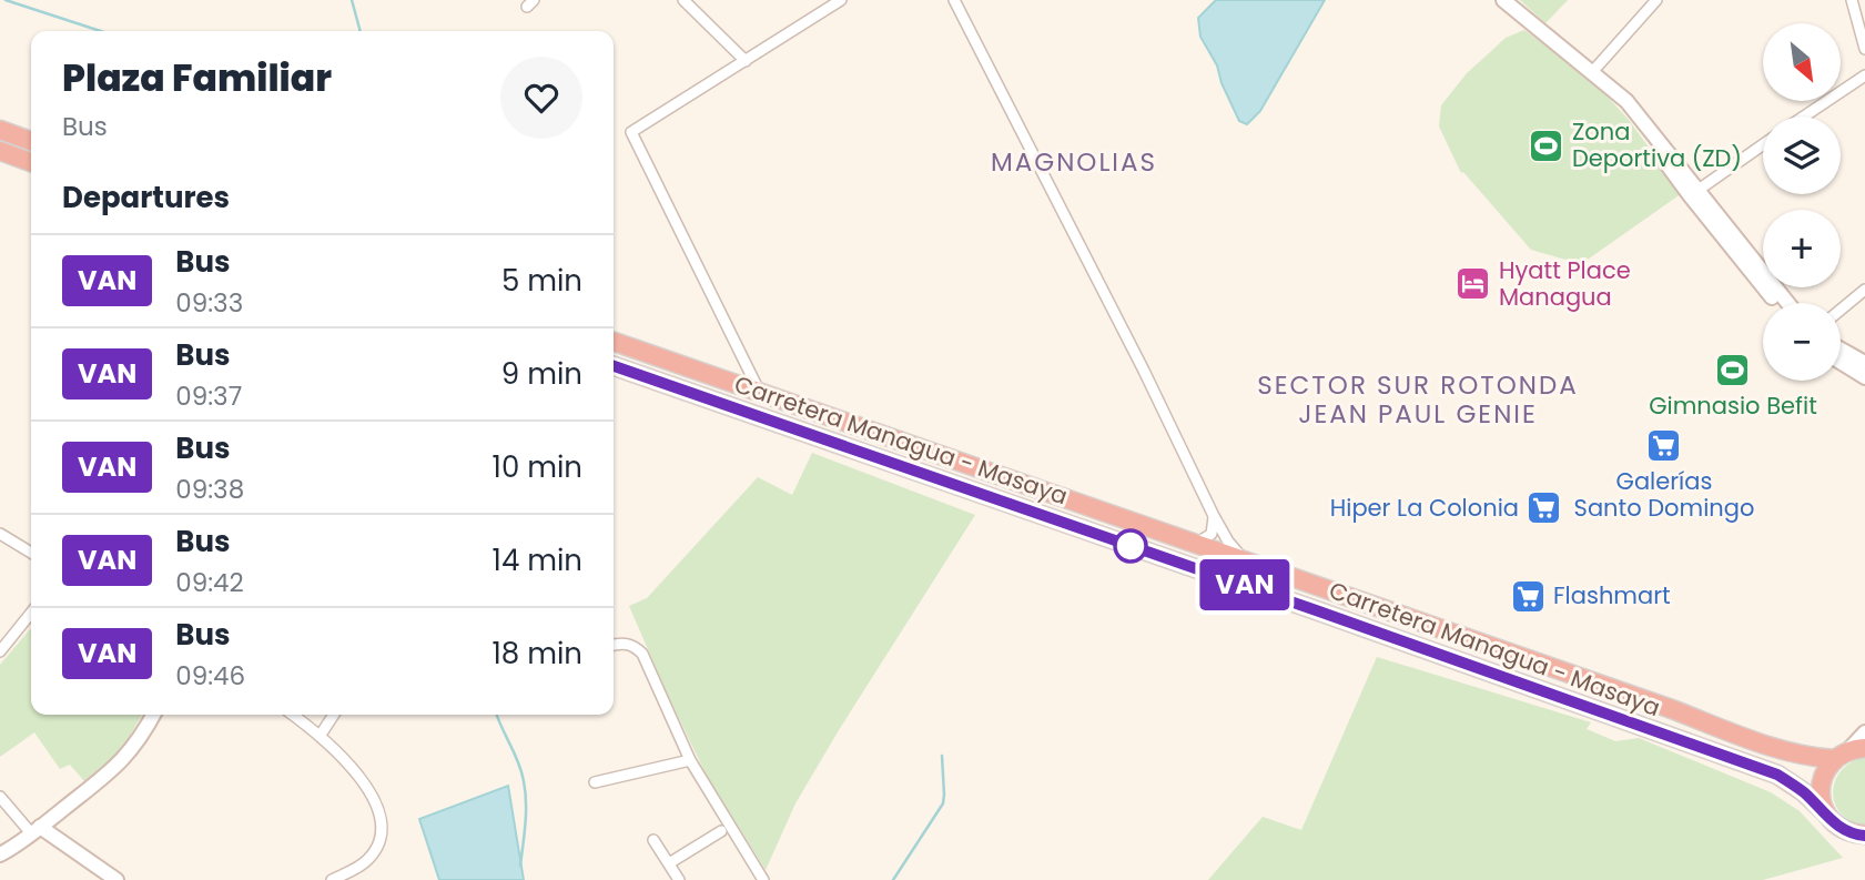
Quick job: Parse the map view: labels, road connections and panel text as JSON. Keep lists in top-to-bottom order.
{
  "streets": {
    "highway": ["Carretera Managua - Masaya"]
  },
  "districts": ["MAGNOLIAS", "SECTOR SUR ROTONDA JEAN PAUL GENIE"],
  "places": {
    "sports": ["Zona Deportiva (ZD)", "Gimnasio Befit"],
    "hotel": ["Hyatt Place Managua"],
    "supermarket": ["Galerías Santo Domingo", "Hiper La Colonia", "Flashmart"]
  },
  "lines": ["bus line VAN"],
  "north": "bottom right",
  "page": {
    "on_map": "VAN",
    "map_buttons": ["+", "−"],
    "heading": [
      ["Plaza Familiar", "Bus"],
      "Departures"
    ],
    "list": [
      {
        "mark": "VAN",
        "name": "Bus",
        "note": "09:33",
        "value": "5 min"
      },
      {
        "mark": "VAN",
        "name": "Bus",
        "note": "09:37",
        "value": "9 min"
      },
      {
        "mark": "VAN",
        "name": "Bus",
        "note": "09:38",
        "value": "10 min"
      },
      {
        "mark": "VAN",
        "name": "Bus",
        "note": "09:42",
        "value": "14 min"
      },
      {
        "mark": "VAN",
        "name": "Bus",
        "note": "09:46",
        "value": "18 min"
      }
    ]
  }
}
